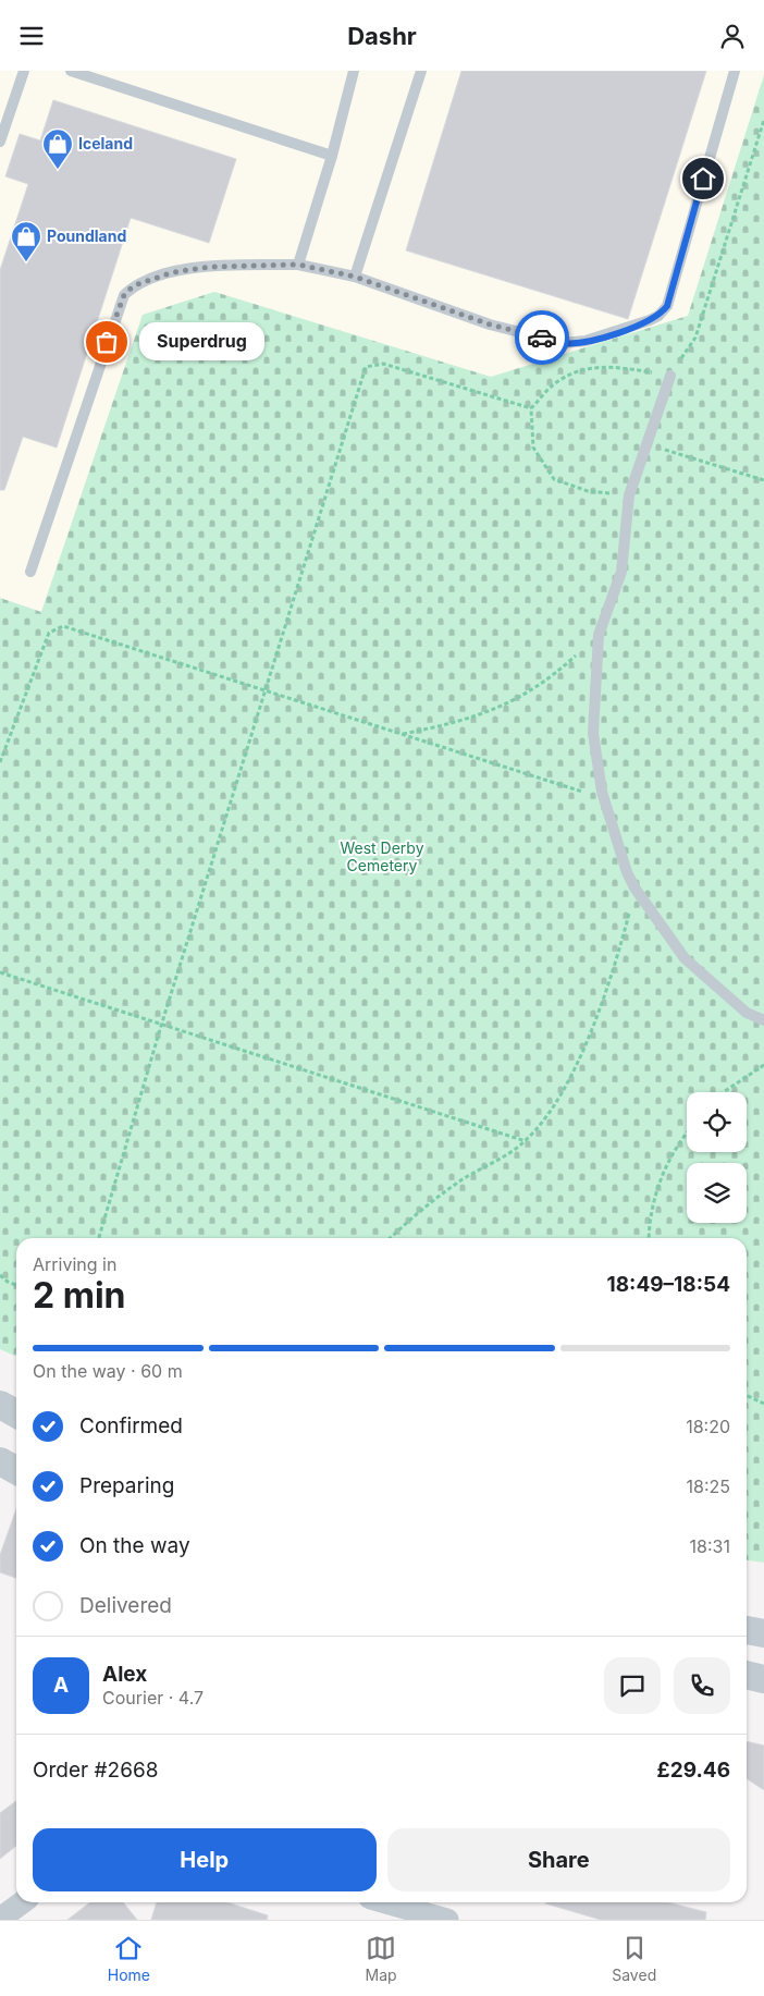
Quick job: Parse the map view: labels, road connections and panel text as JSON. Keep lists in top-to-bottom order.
{
  "parks": ["West Derby Cemetery"],
  "places": {
    "shop": ["Iceland", "Poundland"],
    "other": ["Superdrug"]
  },
  "page": {
    "header": "Dashr",
    "bubble": "Superdrug",
    "heading": ["2 min", "Arriving in", "18:49–18:54"],
    "panel": [
      "Alex",
      "Courier · 4.7",
      "Order #2668",
      "£29.46"
    ],
    "bar": "On the way · 60 m",
    "list": [
      ["Confirmed", "18:20"],
      ["Preparing", "18:25"],
      ["On the way", "18:31"],
      "Delivered"
    ],
    "round": "A",
    "buttons": ["Help", "Share"],
    "tabs": ["Home", "Map", "Saved"]
  }
}
